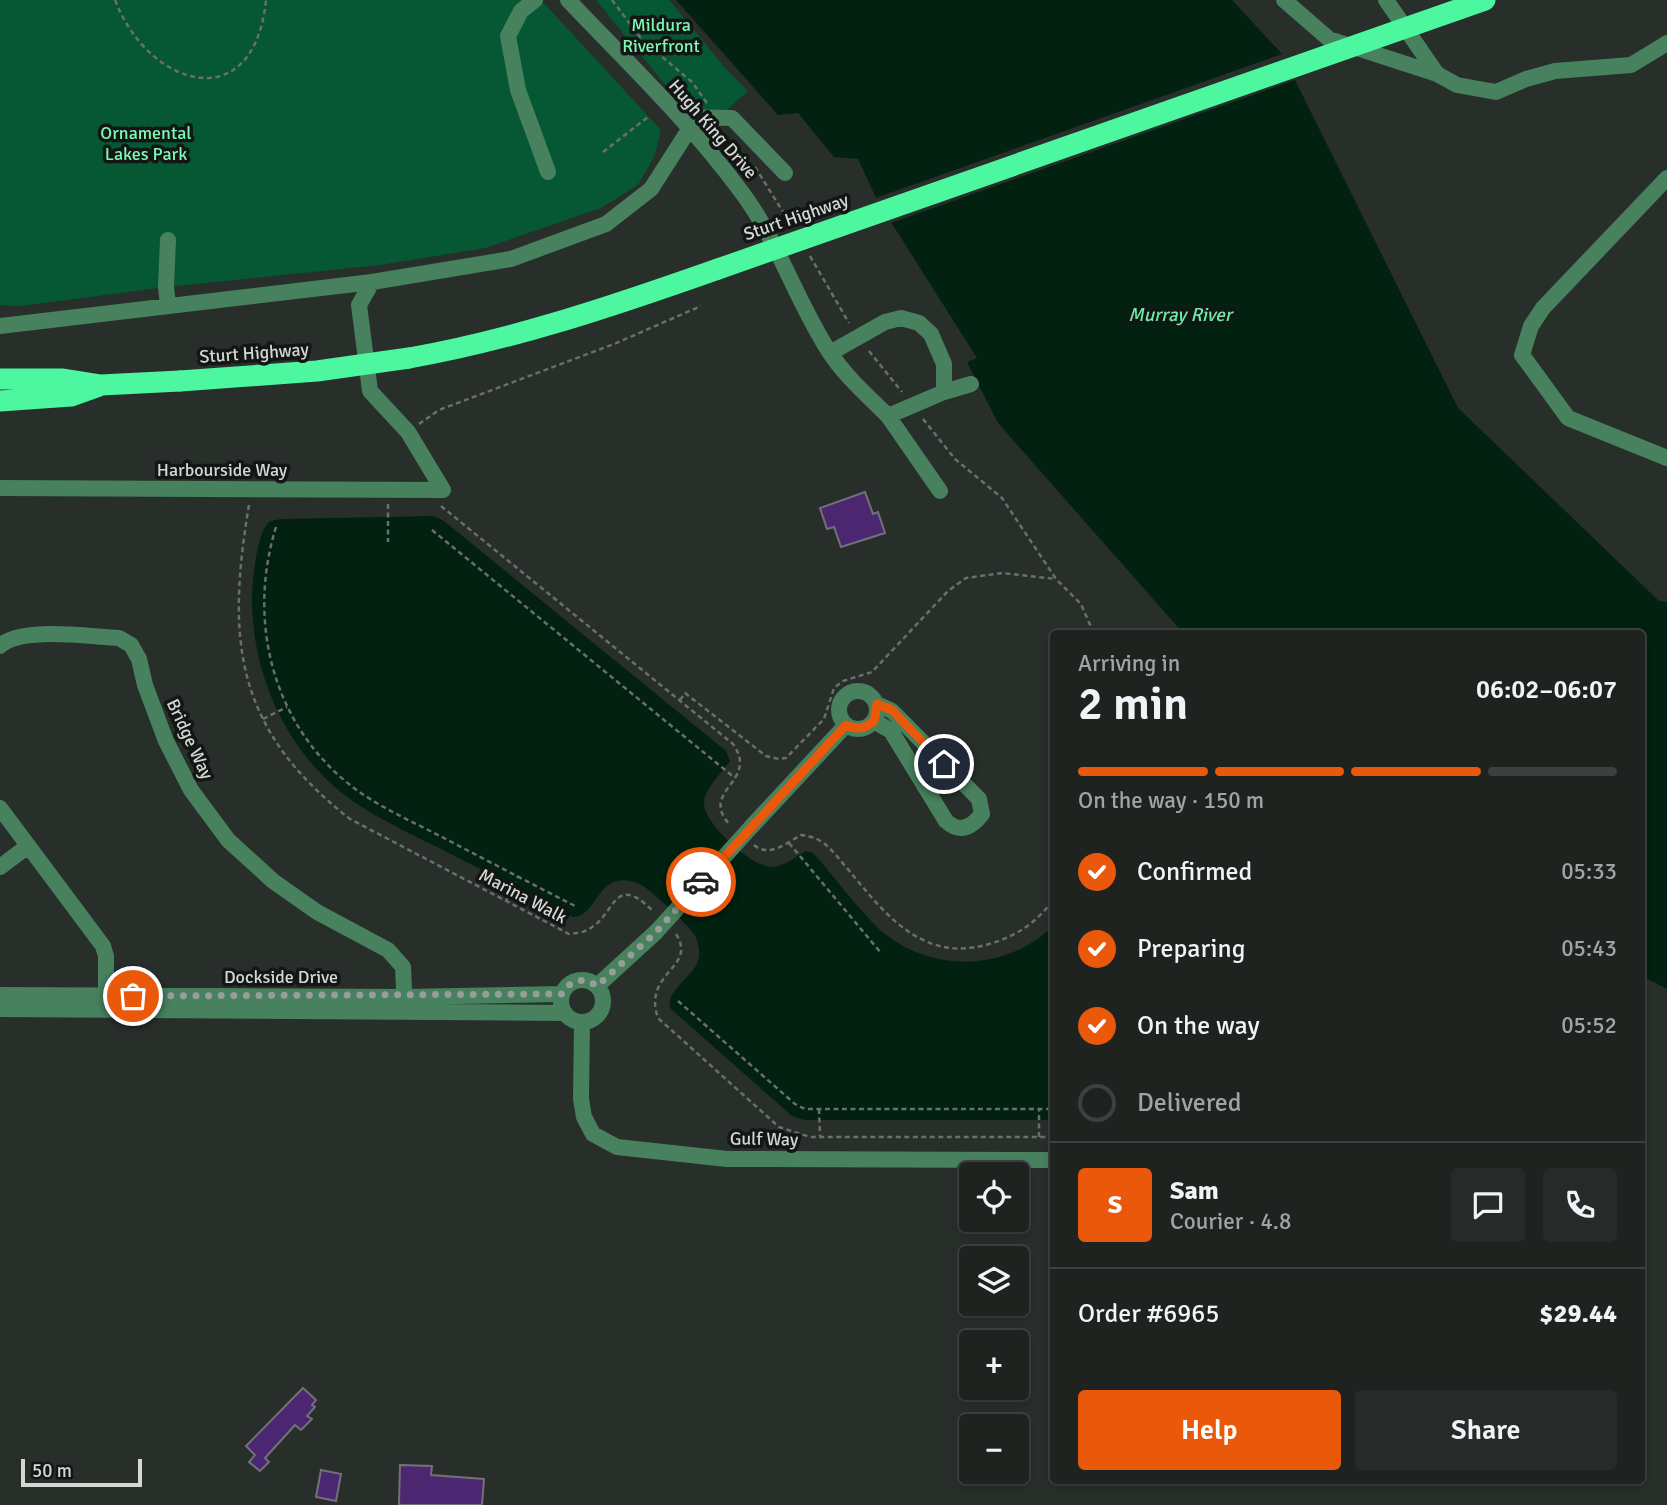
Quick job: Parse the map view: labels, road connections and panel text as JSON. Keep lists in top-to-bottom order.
{
  "streets": {
    "highway": ["Sturt Highway"],
    "street": [
      "Hugh King Drive",
      "Harbourside Way",
      "Bridge Way",
      "Dockside Drive",
      "Gulf Way"
    ],
    "path": ["Marina Walk"]
  },
  "crossings": [
    ["Bridge Way", "Dockside Drive"],
    ["Dockside Drive", "Gulf Way"]
  ],
  "water": ["Murray River"],
  "parks": ["Mildura Riverfront", "Ornamental Lakes Park"],
  "scale_bar": "50 m",
  "page": {
    "heading": ["2 min", "Arriving in", "06:02–06:07"],
    "panel": [
      "Sam",
      "Courier · 4.8",
      "Order #6965",
      "$29.44"
    ],
    "bar": "On the way · 150 m",
    "list": [
      ["Confirmed", "05:33"],
      ["Preparing", "05:43"],
      ["On the way", "05:52"],
      "Delivered"
    ],
    "map_buttons": ["+", "−"],
    "round": "S",
    "buttons": ["Help", "Share"],
    "scale": "50 m"
  }
}
